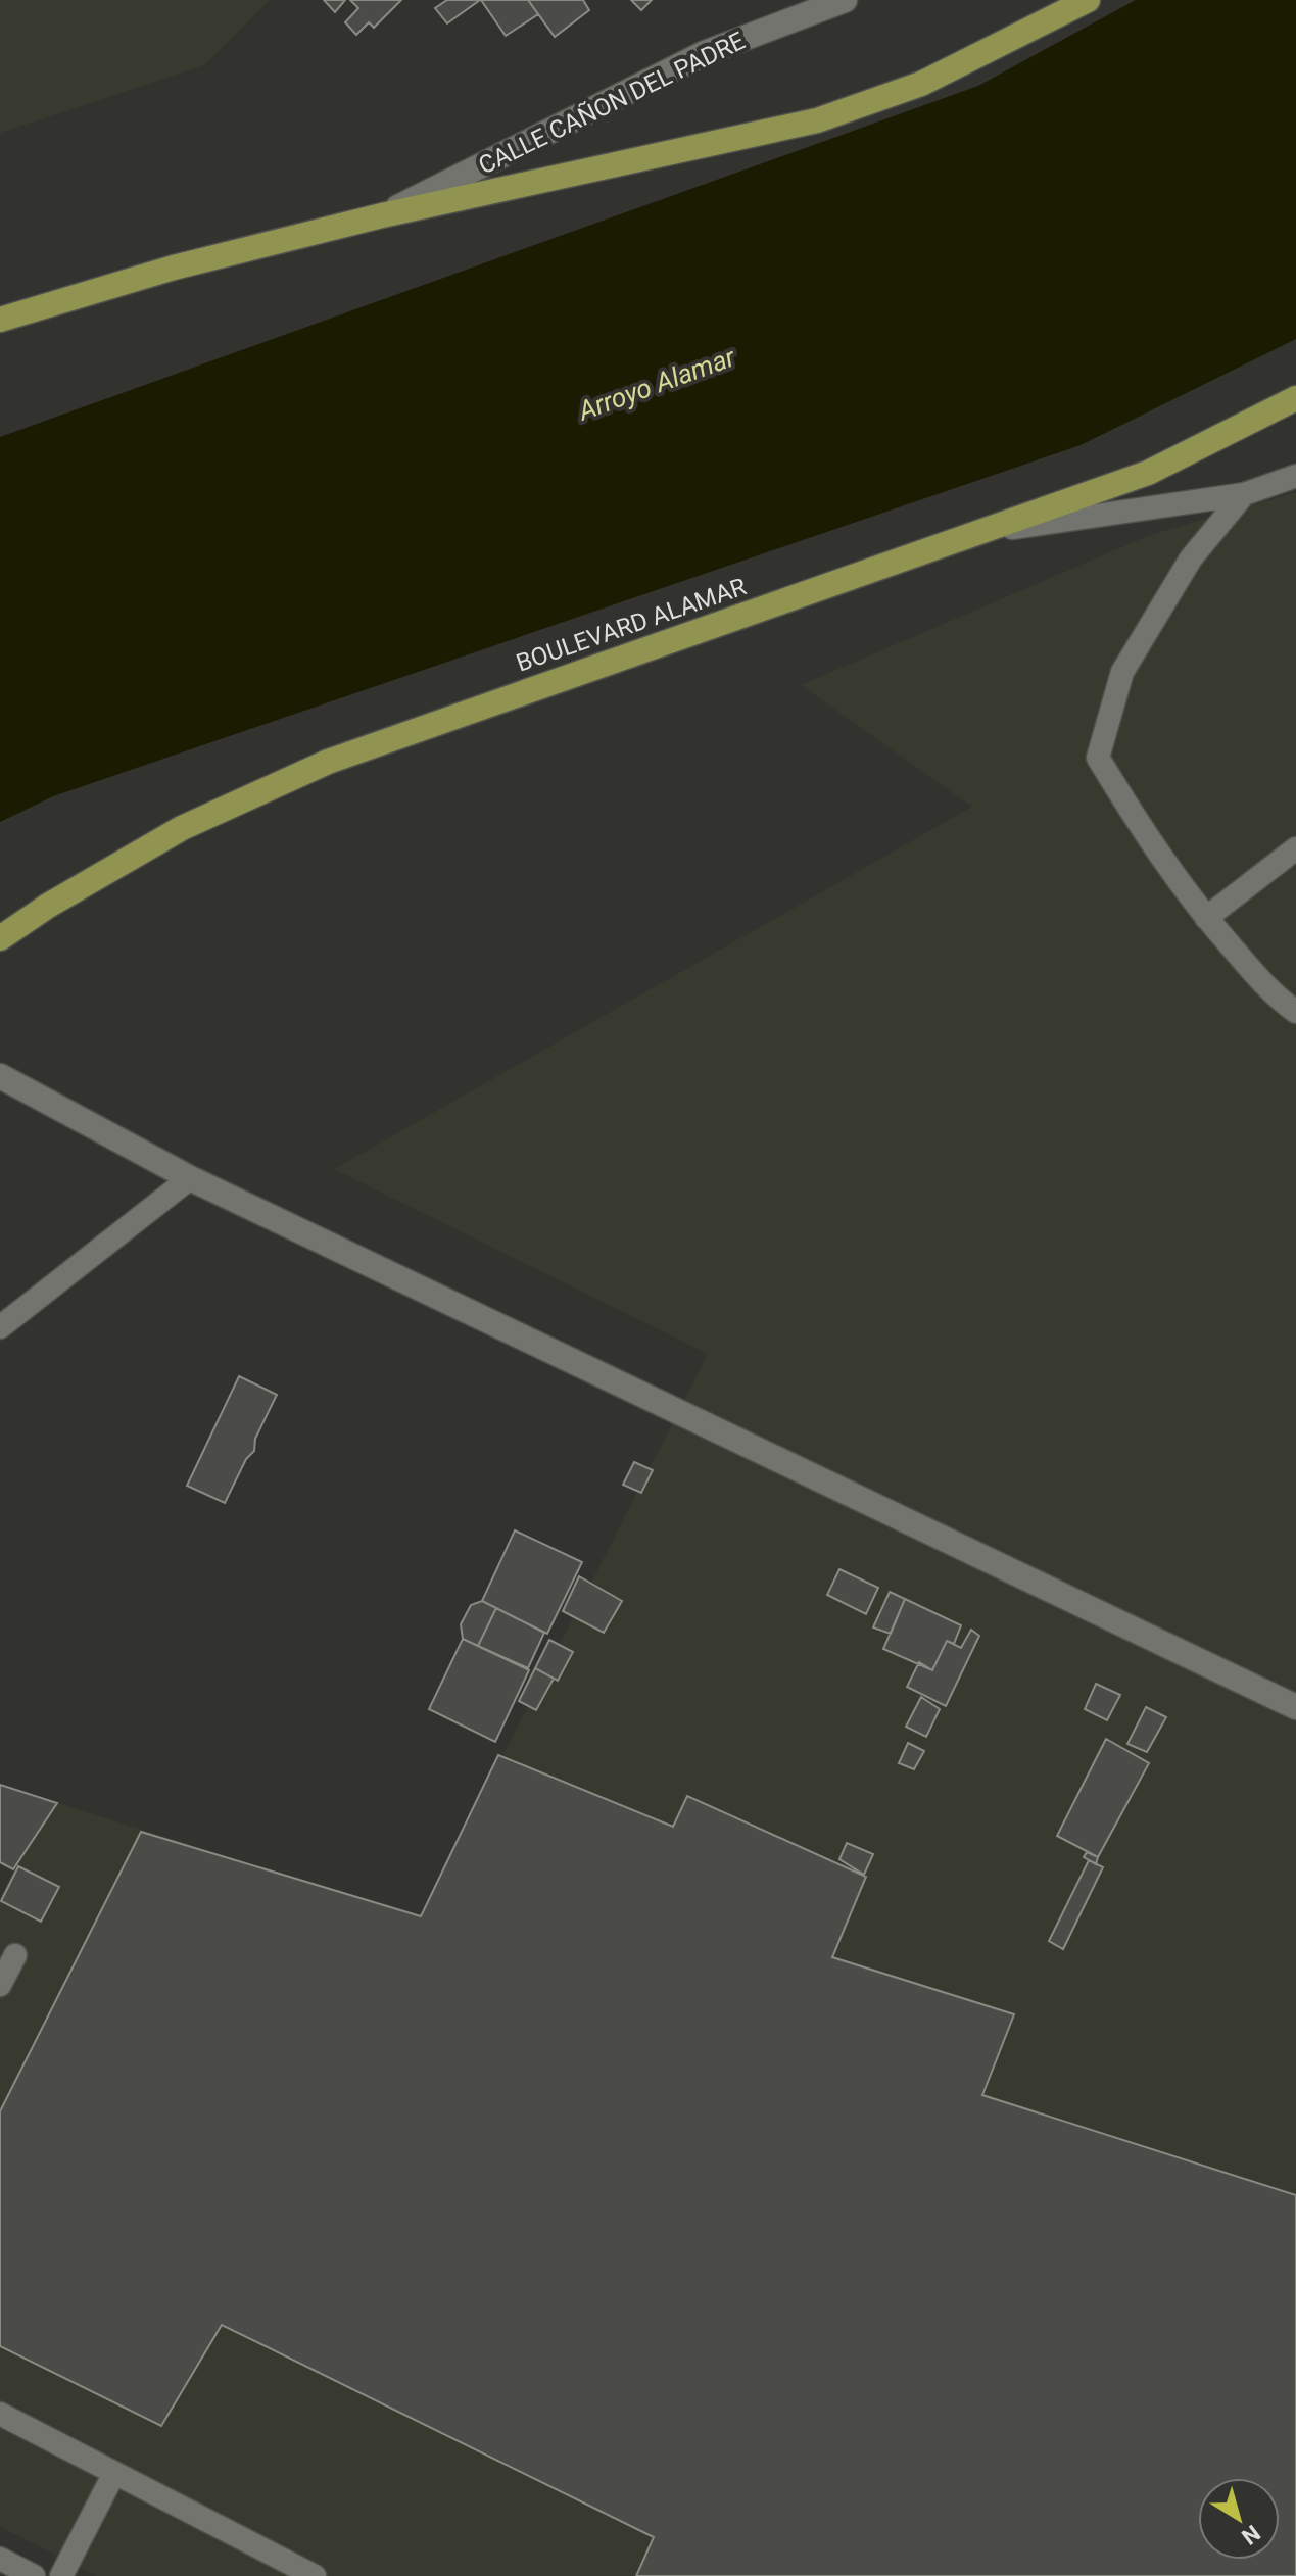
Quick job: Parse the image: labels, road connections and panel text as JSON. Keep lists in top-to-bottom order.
{
  "streets": {
    "highway": ["BOULEVARD ALAMAR"],
    "street": ["CALLE CAÑON DEL PADRE"]
  },
  "water": ["Arroyo Alamar"],
  "north": "bottom right"
}
